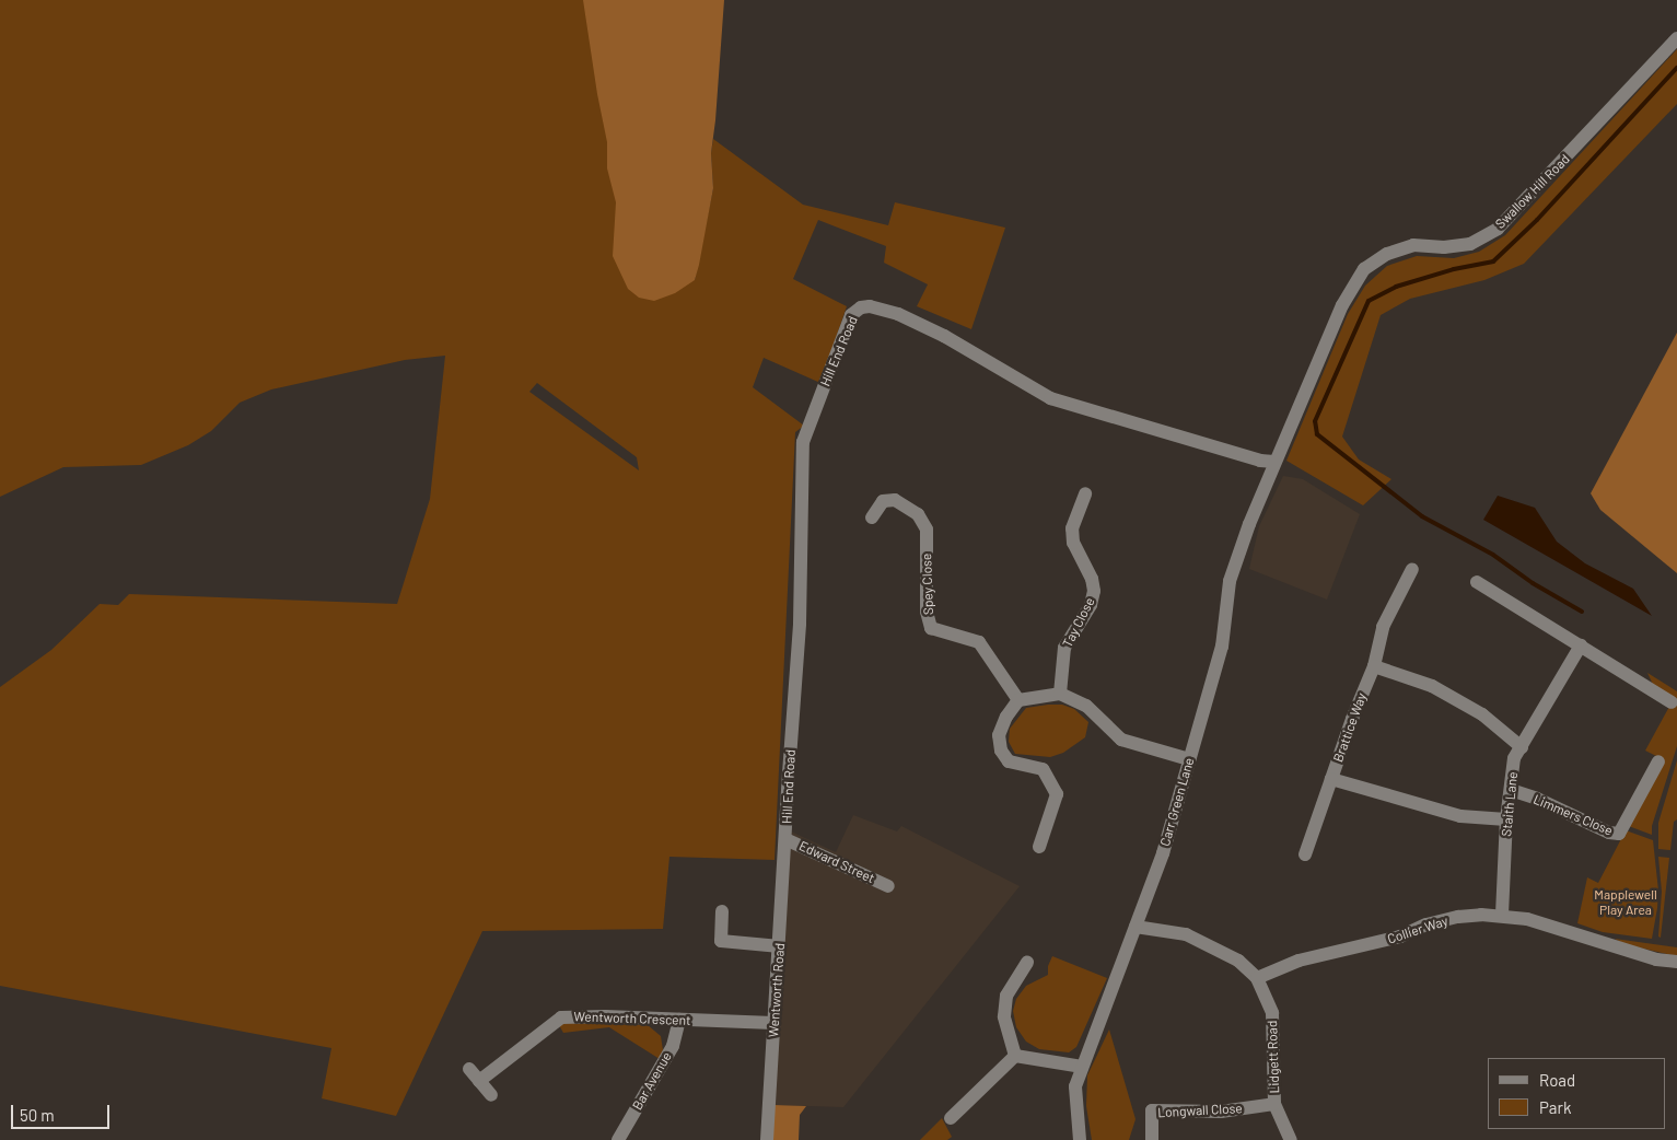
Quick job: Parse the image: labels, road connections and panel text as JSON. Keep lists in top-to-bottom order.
{
  "streets": {
    "street": [
      "Swallow Hill Road",
      "Hill End Road",
      "Spey Close",
      "Tay Close",
      "Brattice Way",
      "Carr Green Lane",
      "Staith Lane",
      "Limmers Close",
      "Edward Street",
      "Collier Way",
      "Wentworth Road",
      "Wentworth Crescent",
      "Lidgett Road",
      "Bar Avenue",
      "Longwall Close"
    ]
  },
  "crossings": [
    ["Swallow Hill Road", "Hill End Road"],
    ["Swallow Hill Road", "Carr Green Lane"],
    ["Hill End Road", "Carr Green Lane"],
    ["Hill End Road", "Edward Street"],
    ["Hill End Road", "Wentworth Road"],
    ["Brattice Way", "Staith Lane"],
    ["Carr Green Lane", "Lidgett Road"],
    ["Staith Lane", "Limmers Close"],
    ["Staith Lane", "Collier Way"],
    ["Edward Street", "Wentworth Road"],
    ["Collier Way", "Lidgett Road"],
    ["Wentworth Road", "Wentworth Crescent"],
    ["Wentworth Crescent", "Bar Avenue"],
    ["Lidgett Road", "Longwall Close"]
  ],
  "parks": ["Mapplewell Play Area"],
  "legend": ["Road", "Park"],
  "scale_bar": "50 m"
}
